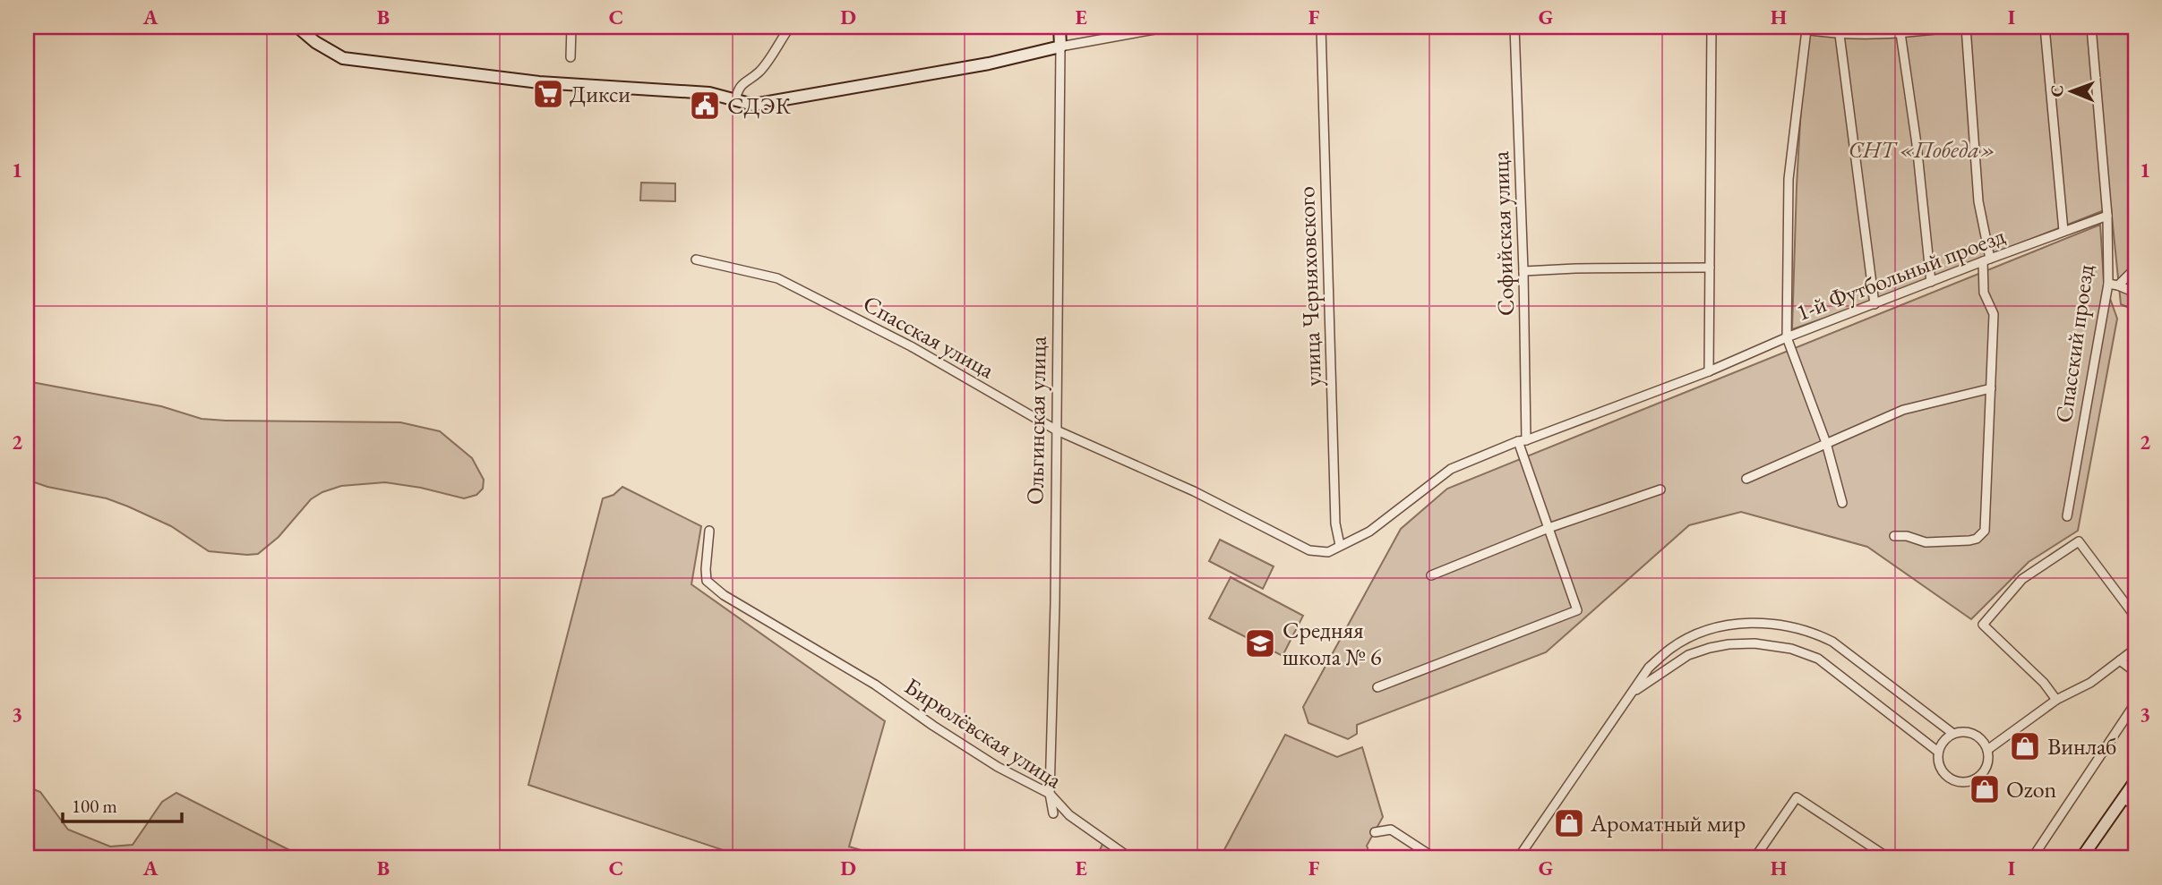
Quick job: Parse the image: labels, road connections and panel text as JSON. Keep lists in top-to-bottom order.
{
  "streets": {
    "street": [
      "Софийская улица",
      "1-й Футбольный проезд",
      "улица Черняховского",
      "Спасская улица",
      "Спасский проезд",
      "Ольгинская улица",
      "Бирюлёвская улица"
    ]
  },
  "crossings": [
    ["Софийская улица", "1-й Футбольный проезд"],
    ["1-й Футбольный проезд", "улица Черняховского"],
    ["1-й Футбольный проезд", "Спасская улица"],
    ["1-й Футбольный проезд", "Спасский проезд"],
    ["улица Черняховского", "Спасская улица"],
    ["Спасская улица", "Ольгинская улица"],
    ["Ольгинская улица", "Бирюлёвская улица"]
  ],
  "parks": ["СНТ «Победа»"],
  "places": {
    "supermarket": ["Дикси"],
    "public building": ["СДЭК"],
    "school or university": ["Средняя школа № 6"],
    "shop": ["Винлаб", "Ozon", "Ароматный мир"]
  },
  "scale_bar": "100 m",
  "north": "left",
  "grid": {
    "columns": [
      "A",
      "B",
      "C",
      "D",
      "E",
      "F",
      "G",
      "H",
      "I"
    ],
    "rows": ["1", "2", "3"]
  }
}
